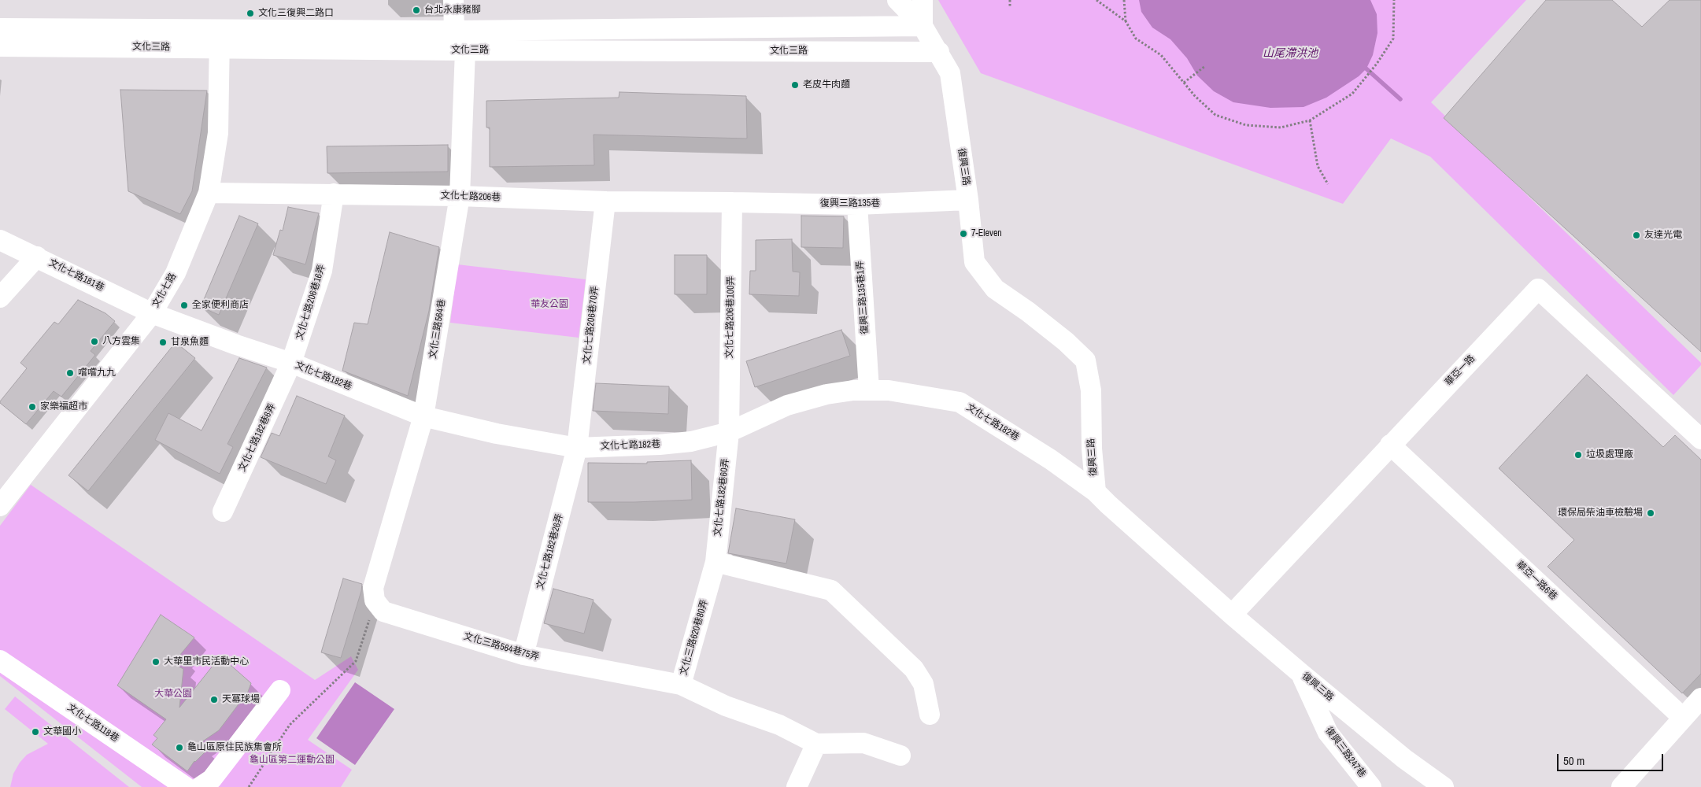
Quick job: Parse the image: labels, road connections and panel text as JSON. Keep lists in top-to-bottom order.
{
  "streets": {
    "street": [
      "文化三路",
      "復興三路",
      "文化七路206巷",
      "復興三路135巷",
      "文化七路181巷",
      "文化七路",
      "復興三路135巷1弄",
      "文化七路206巷16弄",
      "文化七路206巷100弄",
      "文化七路206巷70弄",
      "文化三路564巷",
      "華亞一路",
      "文化七路182巷",
      "文化七路182巷6弄",
      "文化七路182巷60弄",
      "文化七路182巷26弄",
      "華亞一路6巷",
      "文化三路620巷80弄",
      "文化三路564巷75弄",
      "文化七路118巷",
      "復興三路247巷"
    ]
  },
  "crossings": [
    ["文化三路", "復興三路"],
    ["文化三路", "文化七路"],
    ["文化三路", "文化三路564巷"],
    ["復興三路", "復興三路135巷"],
    ["復興三路", "華亞一路"],
    ["復興三路", "文化七路182巷"],
    ["復興三路", "復興三路247巷"],
    ["文化七路206巷", "復興三路135巷"],
    ["文化七路206巷", "文化七路"],
    ["文化七路206巷", "文化七路206巷16弄"],
    ["文化七路206巷", "文化七路206巷100弄"],
    ["文化七路206巷", "文化七路206巷70弄"],
    ["文化七路206巷", "文化三路564巷"],
    ["復興三路135巷", "復興三路135巷1弄"],
    ["復興三路135巷", "文化七路206巷100弄"],
    ["文化七路181巷", "文化七路"],
    ["文化七路181巷", "文化七路182巷"],
    ["文化七路", "文化七路182巷"],
    ["復興三路135巷1弄", "文化七路182巷"],
    ["文化七路206巷16弄", "文化七路182巷"],
    ["文化七路206巷16弄", "文化七路182巷6弄"],
    ["文化七路206巷100弄", "文化七路182巷"],
    ["文化七路206巷100弄", "文化七路182巷60弄"],
    ["文化七路206巷70弄", "文化七路182巷"],
    ["文化七路206巷70弄", "文化七路182巷26弄"],
    ["文化三路564巷", "文化七路182巷"],
    ["文化三路564巷", "文化三路564巷75弄"],
    ["華亞一路", "華亞一路6巷"],
    ["文化七路182巷", "文化七路182巷6弄"],
    ["文化七路182巷", "文化七路182巷60弄"],
    ["文化七路182巷", "文化七路182巷26弄"],
    ["文化七路182巷60弄", "文化三路620巷80弄"],
    ["文化七路182巷26弄", "文化三路564巷75弄"],
    ["文化三路620巷80弄", "文化三路564巷75弄"]
  ],
  "water": ["山尾滯洪池"],
  "parks": ["華友公園", "大華公園", "龜山區第二運動公園"],
  "places": [
    "台北永康豬腳",
    "文化三復興二路口",
    "老皮牛肉麵",
    "7-Eleven",
    "友達光電",
    "全家便利商店",
    "八方雲集",
    "甘泉魚麵",
    "嚐嚐九九",
    "家樂福超市",
    "垃圾處理廠",
    "環保局柴油車檢驗場",
    "大華里市民活動中心",
    "天冪球場",
    "文華國小",
    "龜山區原住民族集會所"
  ],
  "scale_bar": "50 m"
}
